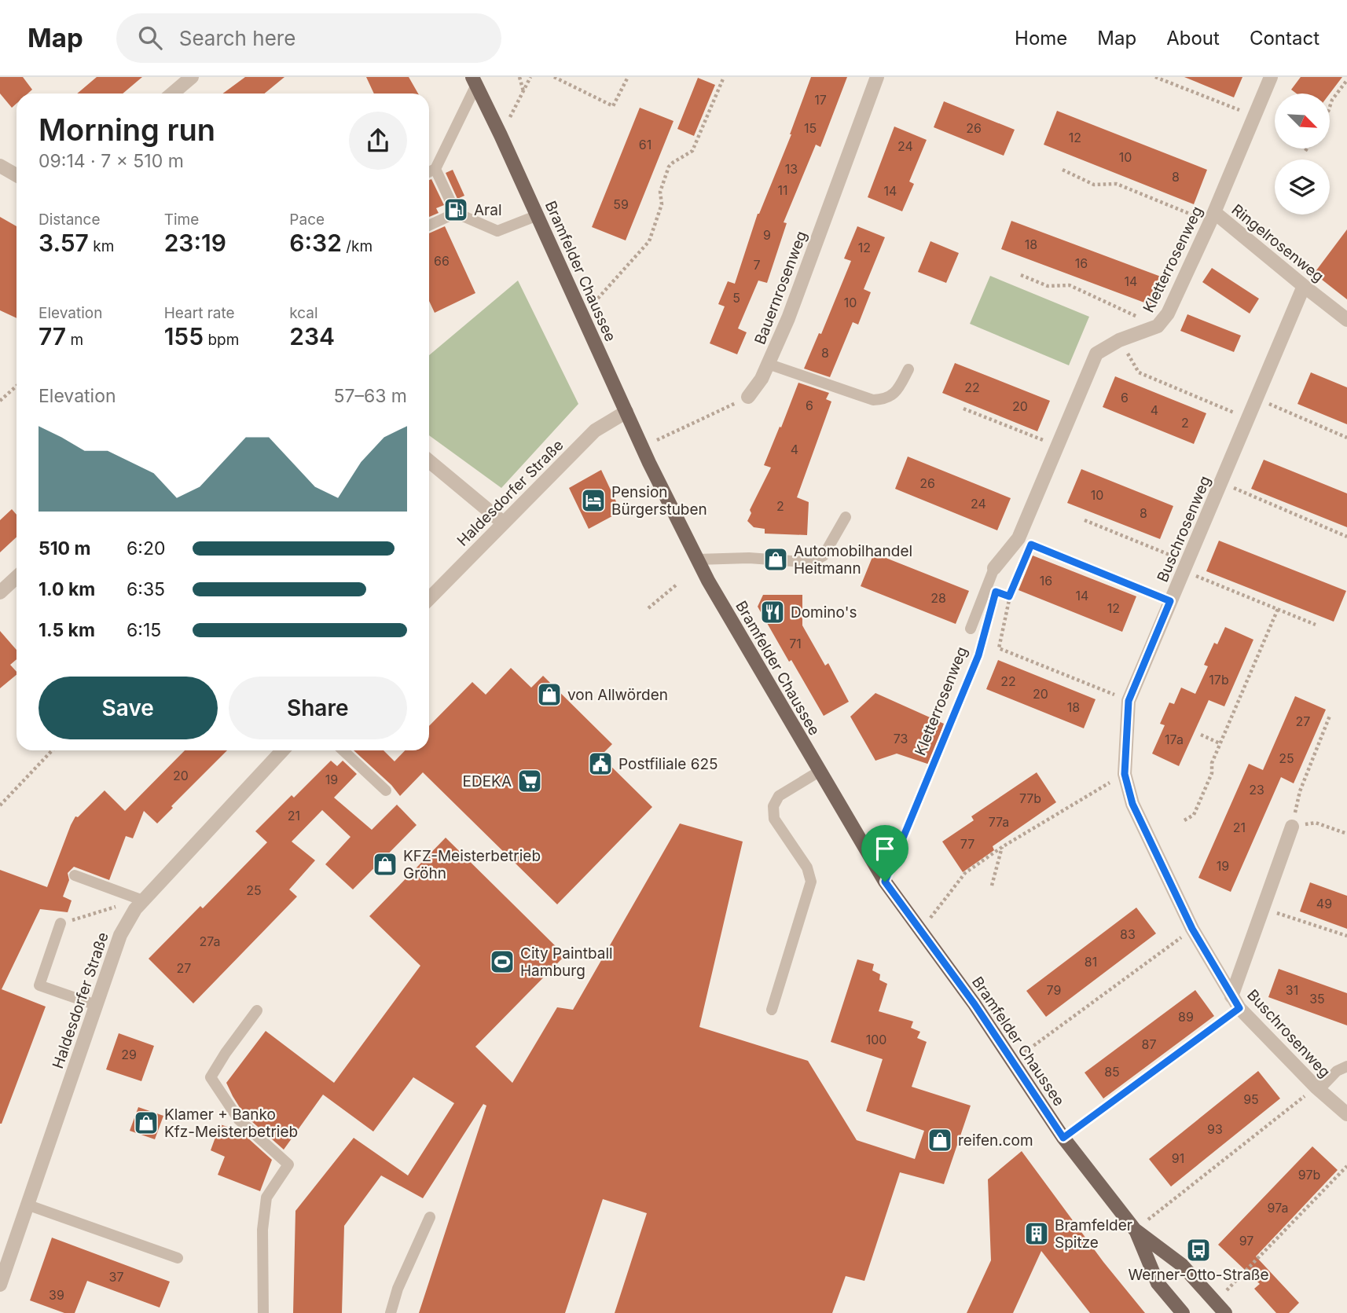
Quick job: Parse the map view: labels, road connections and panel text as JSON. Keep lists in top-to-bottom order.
{
  "streets": {
    "main road": ["Bramfelder Chaussee"],
    "street": [
      "Ringelrosenweg",
      "Kletterrosenweg",
      "Bauernrosenweg",
      "Haldesdorfer Straße",
      "Buschrosenweg"
    ]
  },
  "crossings": [
    ["Ringelrosenweg", "Kletterrosenweg"],
    ["Ringelrosenweg", "Buschrosenweg"],
    ["Kletterrosenweg", "Bramfelder Chaussee"],
    ["Bramfelder Chaussee", "Haldesdorfer Straße"]
  ],
  "places": {
    "fuel station": ["Aral"],
    "hotel": ["Pension Bürgerstuben"],
    "shop": [
      "Automobilhandel Heitmann",
      "von Allwörden",
      "KFZ-Meisterbetrieb Gröhn",
      "Klamer + Banko Kfz-Meisterbetrieb",
      "reifen.com"
    ],
    "restaurant": ["Domino's"],
    "public building": ["Postfiliale 625"],
    "supermarket": ["EDEKA"],
    "sports": ["City Paintball Hamburg"],
    "building": ["Bramfelder Spitze"],
    "bus stop": ["Werner-Otto-Straße"]
  },
  "house_numbers": [
    "17",
    "15",
    "26",
    "12",
    "61",
    "24",
    "10",
    "13",
    "8",
    "11",
    "14",
    "59",
    "9",
    "18",
    "12",
    "66",
    "16",
    "7",
    "14",
    "5",
    "10",
    "8",
    "22",
    "6",
    "6",
    "20",
    "4",
    "2",
    "4",
    "26",
    "10",
    "24",
    "2",
    "8",
    "16",
    "14",
    "28",
    "12",
    "71",
    "17b",
    "22",
    "20",
    "18",
    "27",
    "73",
    "17a",
    "25",
    "20",
    "19",
    "23",
    "77b",
    "21",
    "77a",
    "21",
    "77",
    "19",
    "25",
    "49",
    "83",
    "27a",
    "81",
    "27",
    "79",
    "31",
    "35",
    "89",
    "100",
    "87",
    "29",
    "85",
    "95",
    "93",
    "91",
    "97b",
    "97a",
    "97",
    "37",
    "39"
  ],
  "north": "bottom right",
  "page": {
    "header": "Map",
    "search": "Search here",
    "nav": [
      "Home",
      "Map",
      "About",
      "Contact"
    ],
    "heading": ["Morning run", "09:14 · 7 × 510 m"],
    "stats": [
      ["Distance", "3.57 km"],
      ["Time", "23:19"],
      ["Pace", "6:32 /km"],
      ["Elevation", "77 m"],
      ["Heart rate", "155 bpm"],
      ["kcal", "234"]
    ],
    "chart": ["Elevation", "57–63 m"],
    "list": [
      {
        "name": "510 m",
        "note": "6:20"
      },
      {
        "name": "1.0 km",
        "note": "6:35"
      },
      {
        "name": "1.5 km",
        "note": "6:15"
      }
    ],
    "buttons": ["Save", "Share"]
  }
}
